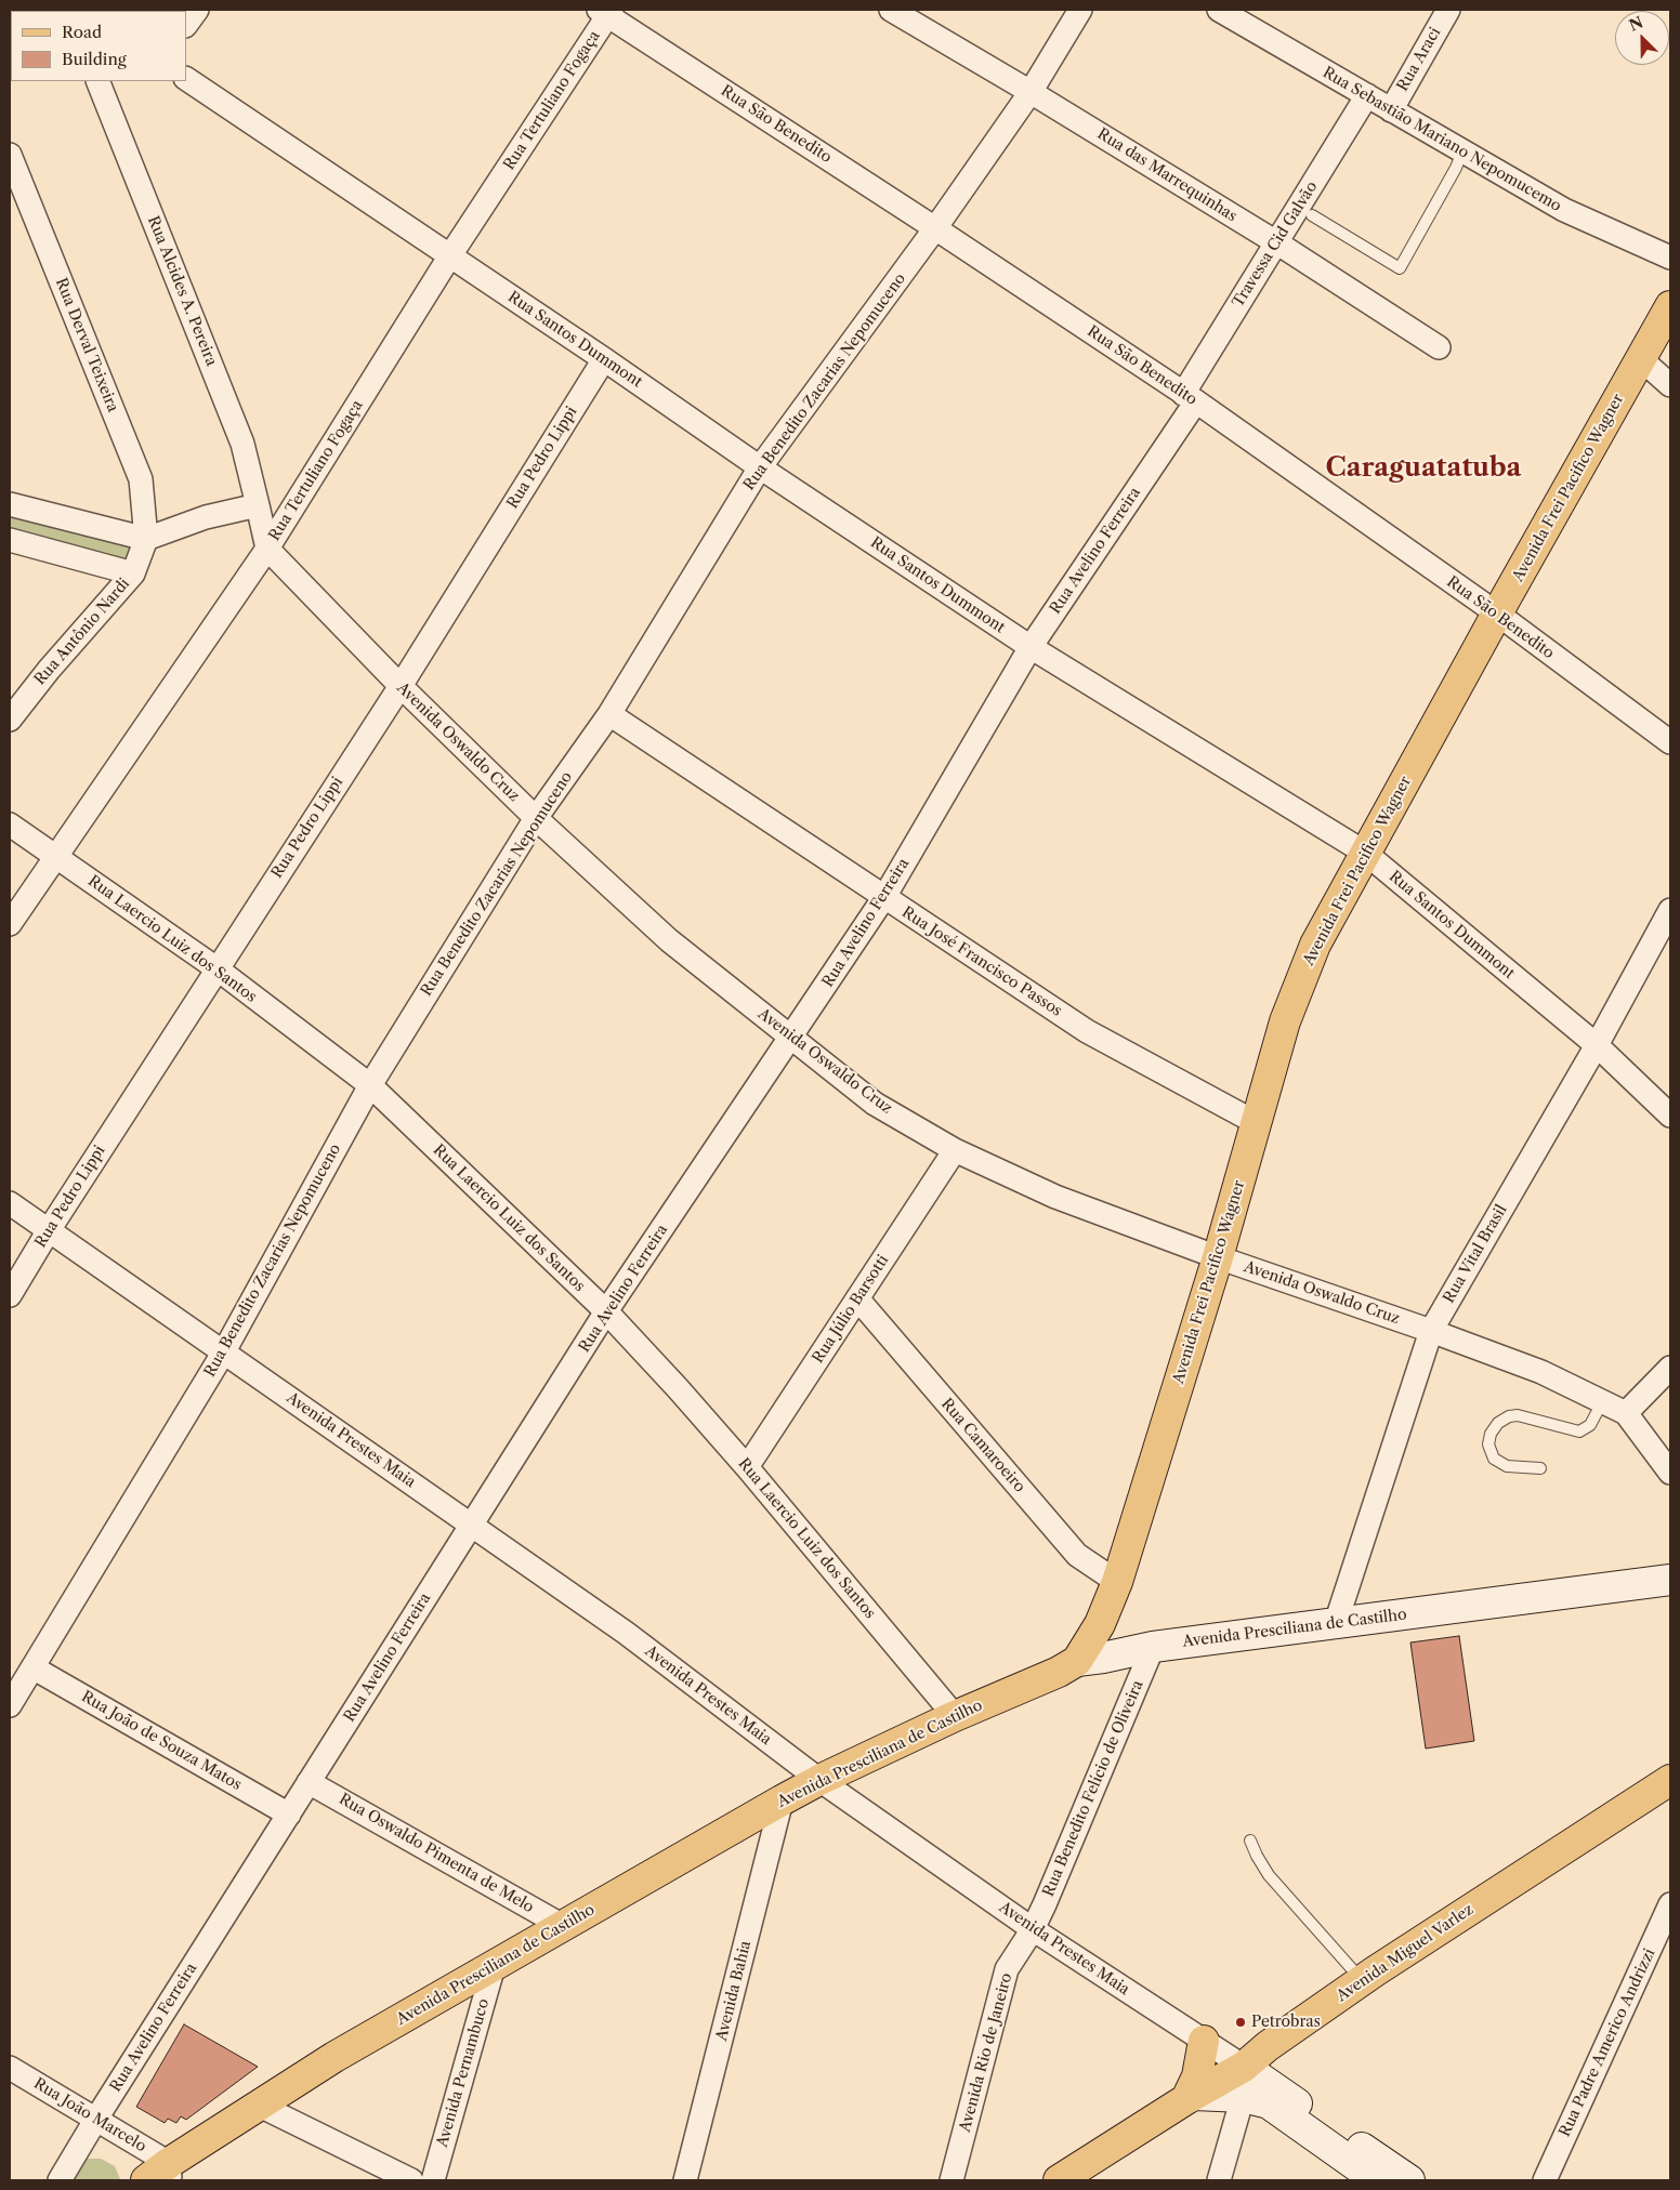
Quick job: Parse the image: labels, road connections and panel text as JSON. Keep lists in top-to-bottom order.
{
  "streets": {
    "main road": ["Avenida Frei Pacifico Wagner", "Avenida Presciliana de Castilho", "Avenida Miguel Varlez"],
    "street": [
      "Rua Araci",
      "Rua Tertuliano Fogaça",
      "Rua São Benedito",
      "Rua Sebastião Mariano Nepomucemo",
      "Rua das Marrequinhas",
      "Travessa Cid Galvão",
      "Rua Alcides A. Pereira",
      "Rua Santos Dummont",
      "Rua Derval Teixeira",
      "Rua Benedito Zacarias Nepomuceno",
      "Rua Pedro Lippi",
      "Rua Avelino Ferreira",
      "Rua Antônio Nardi",
      "Avenida Oswaldo Cruz",
      "Rua Laercio Luiz dos Santos",
      "Rua José Francisco Passos",
      "Rua Vital Brasil",
      "Rua Júlio Barsotti",
      "Avenida Prestes Maia",
      "Rua Camaroeiro",
      "Rua João de Souza Matos",
      "Rua Benedito Felício de Oliveira",
      "Rua Oswaldo Pimenta de Melo",
      "Avenida Bahia",
      "Rua Padre Americo Andrizzi",
      "Avenida Rio de Janeiro",
      "Avenida Pernambuco",
      "Rua João Marcelo"
    ]
  },
  "crossings": [
    ["Rua Araci", "Rua Sebastião Mariano Nepomucemo"],
    ["Rua Tertuliano Fogaça", "Rua São Benedito"],
    ["Rua Tertuliano Fogaça", "Rua Alcides A. Pereira"],
    ["Rua Tertuliano Fogaça", "Rua Santos Dummont"],
    ["Rua Tertuliano Fogaça", "Avenida Oswaldo Cruz"],
    ["Rua Tertuliano Fogaça", "Rua Laercio Luiz dos Santos"],
    ["Rua São Benedito", "Travessa Cid Galvão"],
    ["Rua São Benedito", "Rua Benedito Zacarias Nepomuceno"],
    ["Rua São Benedito", "Avenida Frei Pacifico Wagner"],
    ["Rua São Benedito", "Rua Avelino Ferreira"],
    ["Rua Sebastião Mariano Nepomucemo", "Travessa Cid Galvão"],
    ["Rua das Marrequinhas", "Travessa Cid Galvão"],
    ["Rua das Marrequinhas", "Rua Benedito Zacarias Nepomuceno"],
    ["Travessa Cid Galvão", "Rua Avelino Ferreira"],
    ["Rua Alcides A. Pereira", "Avenida Oswaldo Cruz"],
    ["Rua Santos Dummont", "Rua Benedito Zacarias Nepomuceno"],
    ["Rua Santos Dummont", "Rua Pedro Lippi"],
    ["Rua Santos Dummont", "Avenida Frei Pacifico Wagner"],
    ["Rua Santos Dummont", "Rua Avelino Ferreira"],
    ["Rua Santos Dummont", "Rua Vital Brasil"],
    ["Rua Derval Teixeira", "Rua Antônio Nardi"],
    ["Rua Benedito Zacarias Nepomuceno", "Avenida Oswaldo Cruz"],
    ["Rua Benedito Zacarias Nepomuceno", "Rua Laercio Luiz dos Santos"],
    ["Rua Benedito Zacarias Nepomuceno", "Rua José Francisco Passos"],
    ["Rua Benedito Zacarias Nepomuceno", "Avenida Prestes Maia"],
    ["Rua Benedito Zacarias Nepomuceno", "Rua João de Souza Matos"],
    ["Rua Pedro Lippi", "Avenida Oswaldo Cruz"],
    ["Rua Pedro Lippi", "Rua Laercio Luiz dos Santos"],
    ["Rua Pedro Lippi", "Avenida Prestes Maia"],
    ["Avenida Frei Pacifico Wagner", "Avenida Oswaldo Cruz"],
    ["Avenida Frei Pacifico Wagner", "Rua José Francisco Passos"],
    ["Avenida Frei Pacifico Wagner", "Rua Camaroeiro"],
    ["Avenida Frei Pacifico Wagner", "Avenida Presciliana de Castilho"],
    ["Rua Avelino Ferreira", "Avenida Oswaldo Cruz"],
    ["Rua Avelino Ferreira", "Rua Laercio Luiz dos Santos"],
    ["Rua Avelino Ferreira", "Rua José Francisco Passos"],
    ["Rua Avelino Ferreira", "Avenida Prestes Maia"],
    ["Rua Avelino Ferreira", "Rua João de Souza Matos"],
    ["Rua Avelino Ferreira", "Rua Oswaldo Pimenta de Melo"],
    ["Rua Avelino Ferreira", "Rua João Marcelo"],
    ["Avenida Oswaldo Cruz", "Rua Vital Brasil"],
    ["Avenida Oswaldo Cruz", "Rua Júlio Barsotti"],
    ["Rua Laercio Luiz dos Santos", "Rua Júlio Barsotti"],
    ["Rua Laercio Luiz dos Santos", "Avenida Presciliana de Castilho"],
    ["Rua Vital Brasil", "Avenida Presciliana de Castilho"],
    ["Rua Júlio Barsotti", "Rua Camaroeiro"],
    ["Avenida Prestes Maia", "Avenida Presciliana de Castilho"],
    ["Avenida Prestes Maia", "Rua Benedito Felício de Oliveira"],
    ["Avenida Prestes Maia", "Avenida Miguel Varlez"],
    ["Avenida Prestes Maia", "Avenida Rio de Janeiro"],
    ["Avenida Presciliana de Castilho", "Rua Benedito Felício de Oliveira"],
    ["Avenida Presciliana de Castilho", "Rua Oswaldo Pimenta de Melo"],
    ["Avenida Presciliana de Castilho", "Avenida Bahia"],
    ["Avenida Presciliana de Castilho", "Avenida Pernambuco"],
    ["Avenida Presciliana de Castilho", "Rua João Marcelo"],
    ["Rua Benedito Felício de Oliveira", "Avenida Rio de Janeiro"]
  ],
  "districts": ["Caraguatatuba"],
  "places": ["Petrobras"],
  "legend": ["Road", "Building"],
  "north": "top left"
}
